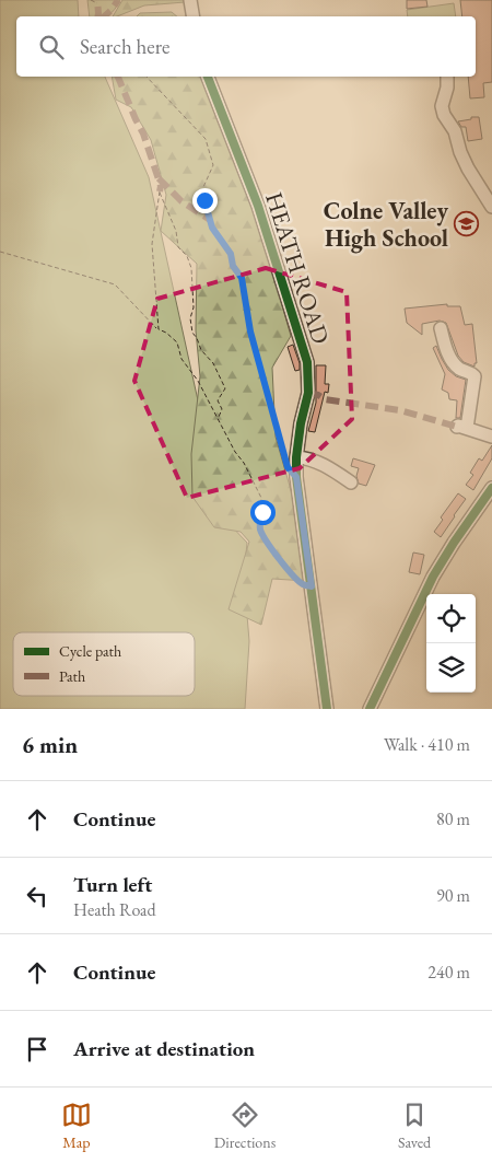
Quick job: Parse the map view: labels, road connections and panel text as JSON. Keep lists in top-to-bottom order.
{
  "streets": {
    "street": ["HEATH ROAD"]
  },
  "places": {
    "school or university": ["Colne Valley High School"]
  },
  "legend": ["Cycle path", "Path"],
  "page": {
    "search": "Search here",
    "heading": ["6 min", "Walk · 410 m"],
    "list": [
      ["Continue", "80 m"],
      ["Turn left", "Heath Road", "90 m"],
      ["Continue", "240 m"],
      "Arrive at destination"
    ],
    "nav": ["Map", "Directions", "Saved"]
  }
}
